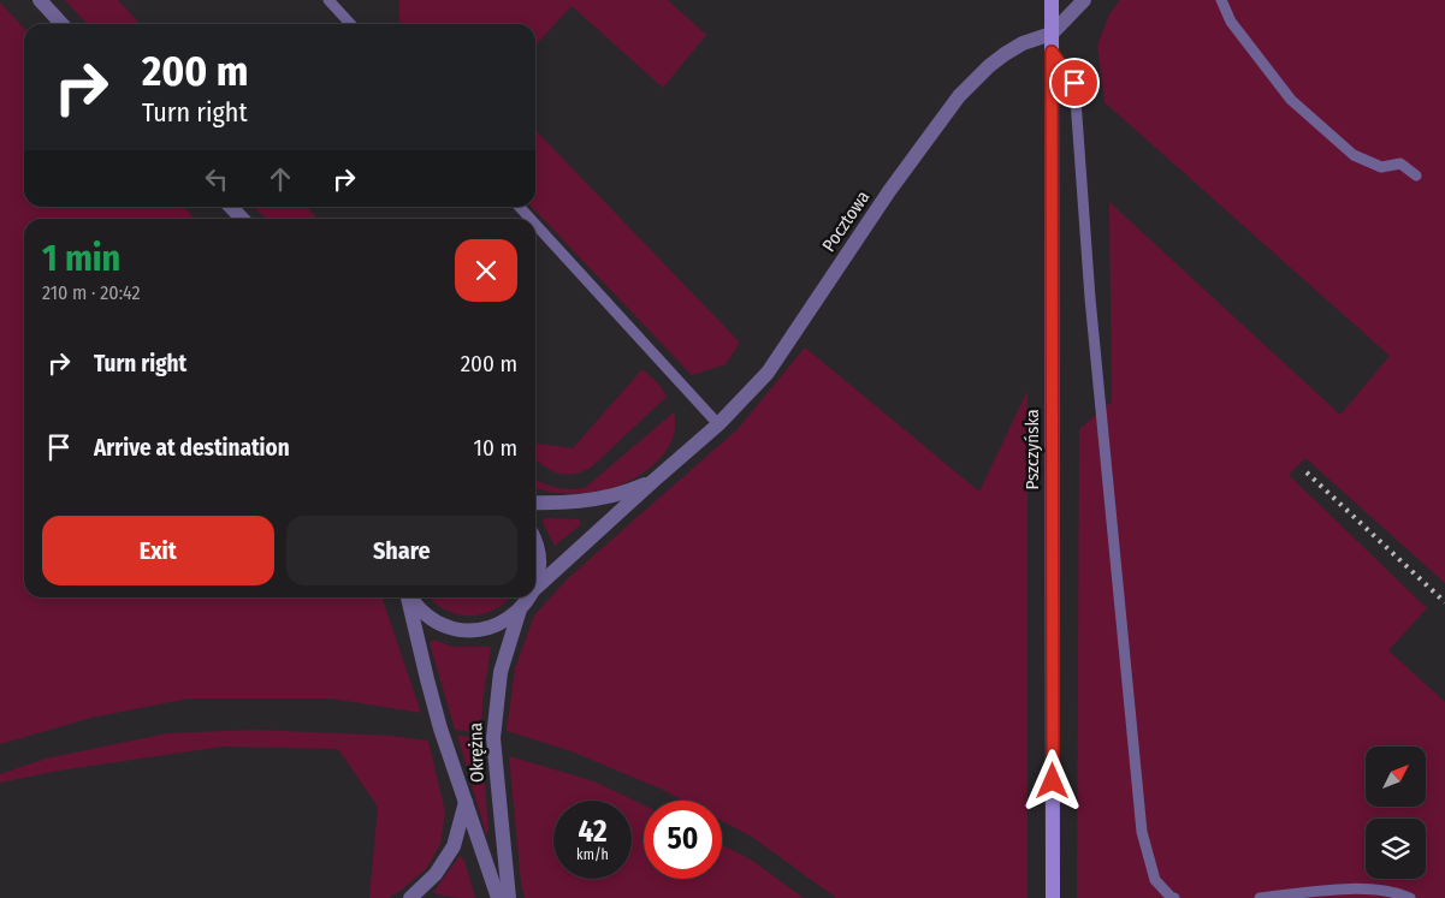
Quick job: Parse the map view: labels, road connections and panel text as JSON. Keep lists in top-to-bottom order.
{
  "streets": {
    "main road": ["Pszczyńska"],
    "street": ["Pocztowa", "Okrężna"]
  },
  "crossings": [
    ["Pocztowa", "Pszczyńska"]
  ],
  "north": "top right",
  "page": {
    "turn": ["200 m", "Turn right"],
    "heading": ["1 min", "210 m · 20:42"],
    "list": [
      {
        "name": "Turn right",
        "value": "200 m"
      },
      {
        "name": "Arrive at destination",
        "value": "10 m"
      }
    ],
    "buttons": ["Exit", "Share"],
    "speed": "42 km/h",
    "limit": "50"
  }
}
